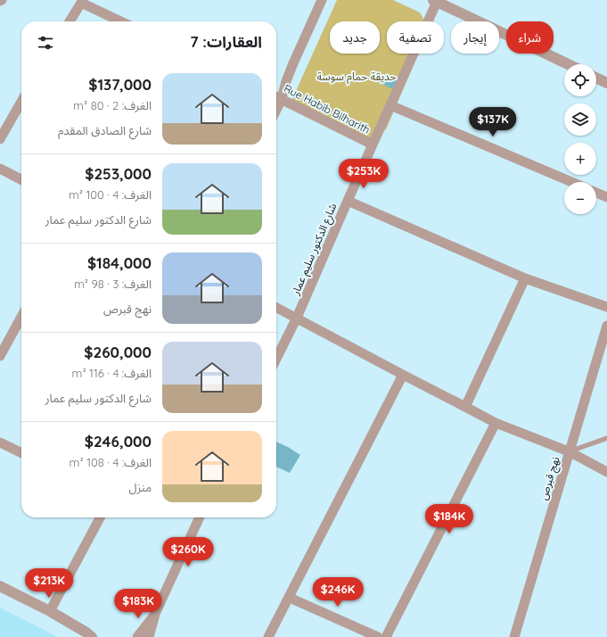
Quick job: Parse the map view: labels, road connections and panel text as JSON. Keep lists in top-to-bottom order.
{
  "streets": {
    "street": ["Rue Habib Bilharith", "شارع الدكتور سليم عمار", "نهج قبرص"]
  },
  "crossings": [
    ["Rue Habib Bilharith", "شارع الدكتور سليم عمار"]
  ],
  "parks": ["حديقة حمام سوسة"],
  "page": {
    "chip": [
      "شراء",
      "إيجار",
      "تصفية",
      "جديد"
    ],
    "heading": "العقارات: 7",
    "map_buttons": ["+", "−"],
    "list": [
      {
        "name": "$137,000",
        "note": "الغرف: 2 · 80 m² · شارع الصادق المقدم"
      },
      {
        "name": "$253,000",
        "note": "الغرف: 4 · 100 m² · شارع الدكتور سليم عمار"
      },
      {
        "name": "$184,000",
        "note": "الغرف: 3 · 98 m² · نهج قبرص"
      },
      {
        "name": "$260,000",
        "note": "الغرف: 4 · 116 m² · شارع الدكتور سليم عمار"
      },
      {
        "name": "$246,000",
        "note": "الغرف: 4 · 108 m² · منزل"
      }
    ],
    "price": [
      "$137K",
      "$253K",
      "$184K",
      "$260K",
      "$213K",
      "$246K",
      "$183K"
    ]
  }
}
